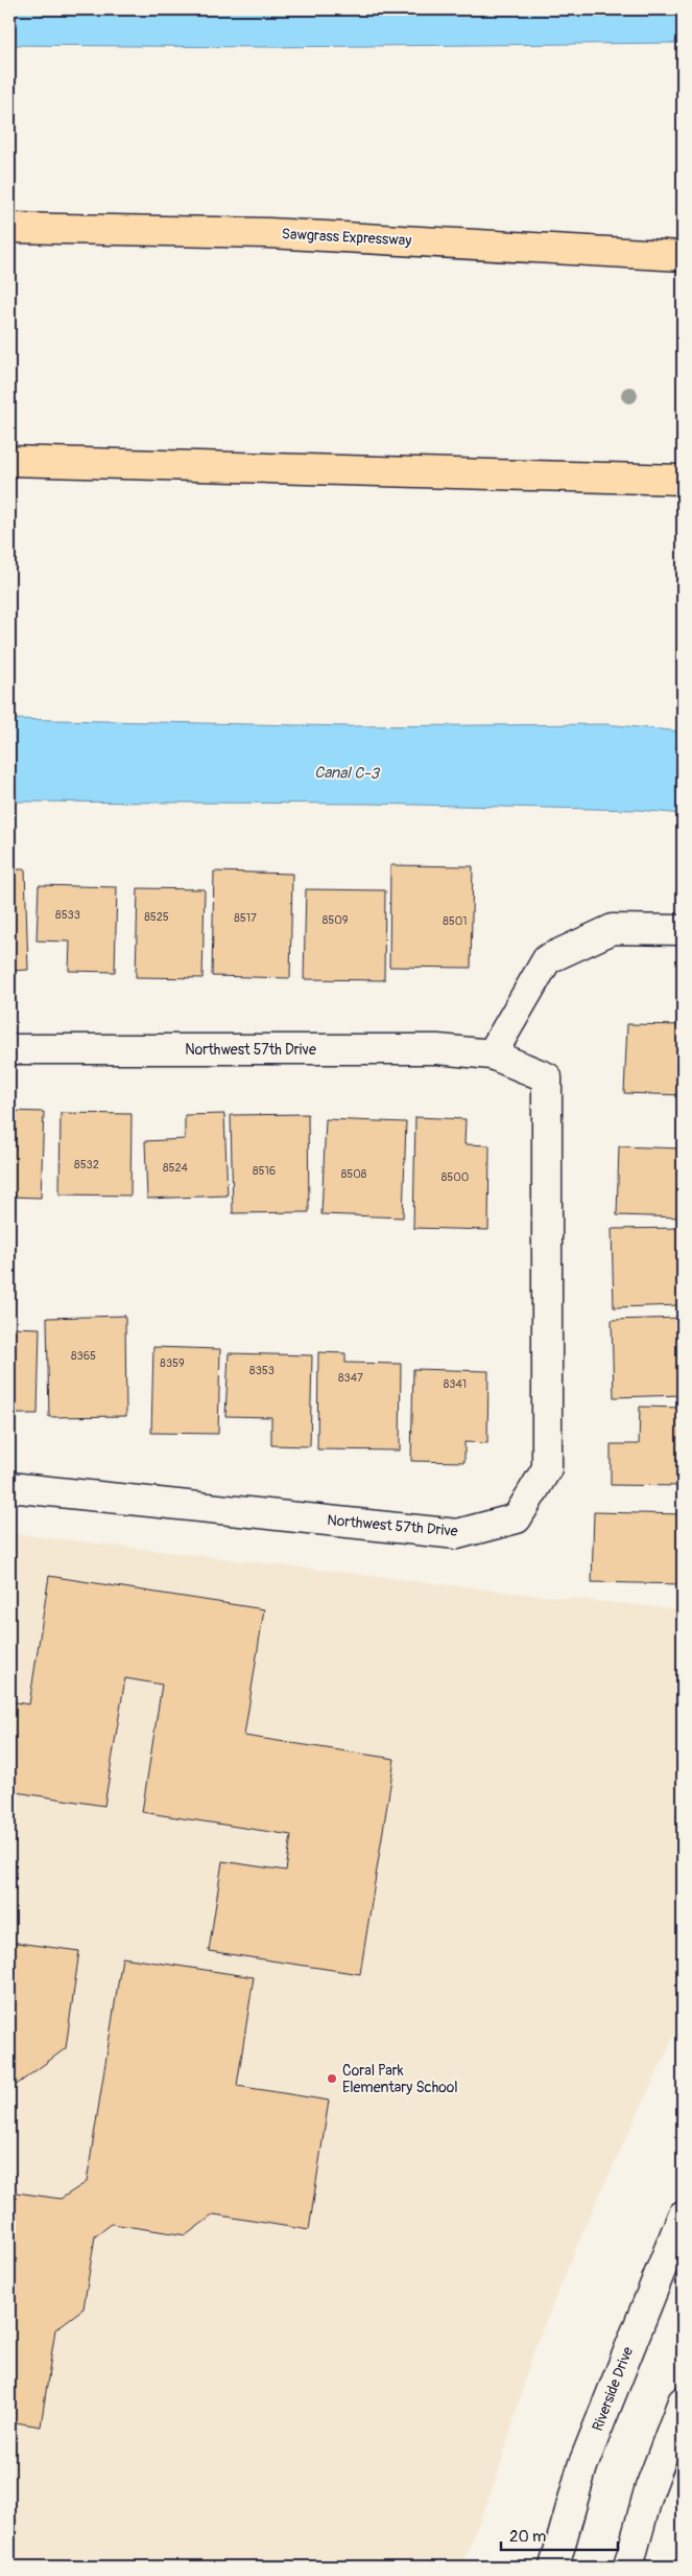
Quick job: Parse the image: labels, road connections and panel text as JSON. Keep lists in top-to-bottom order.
{
  "streets": {
    "highway": ["Sawgrass Expressway"],
    "street": ["Northwest 57th Drive", "Riverside Drive"]
  },
  "water": ["Canal C-3"],
  "places": ["Coral Park Elementary School"],
  "house_numbers": [
    "8533",
    "8525",
    "8517",
    "8509",
    "8501",
    "8532",
    "8524",
    "8516",
    "8508",
    "8500",
    "8365",
    "8359",
    "8353",
    "8347",
    "8341"
  ],
  "scale_bar": "20 m"
}
